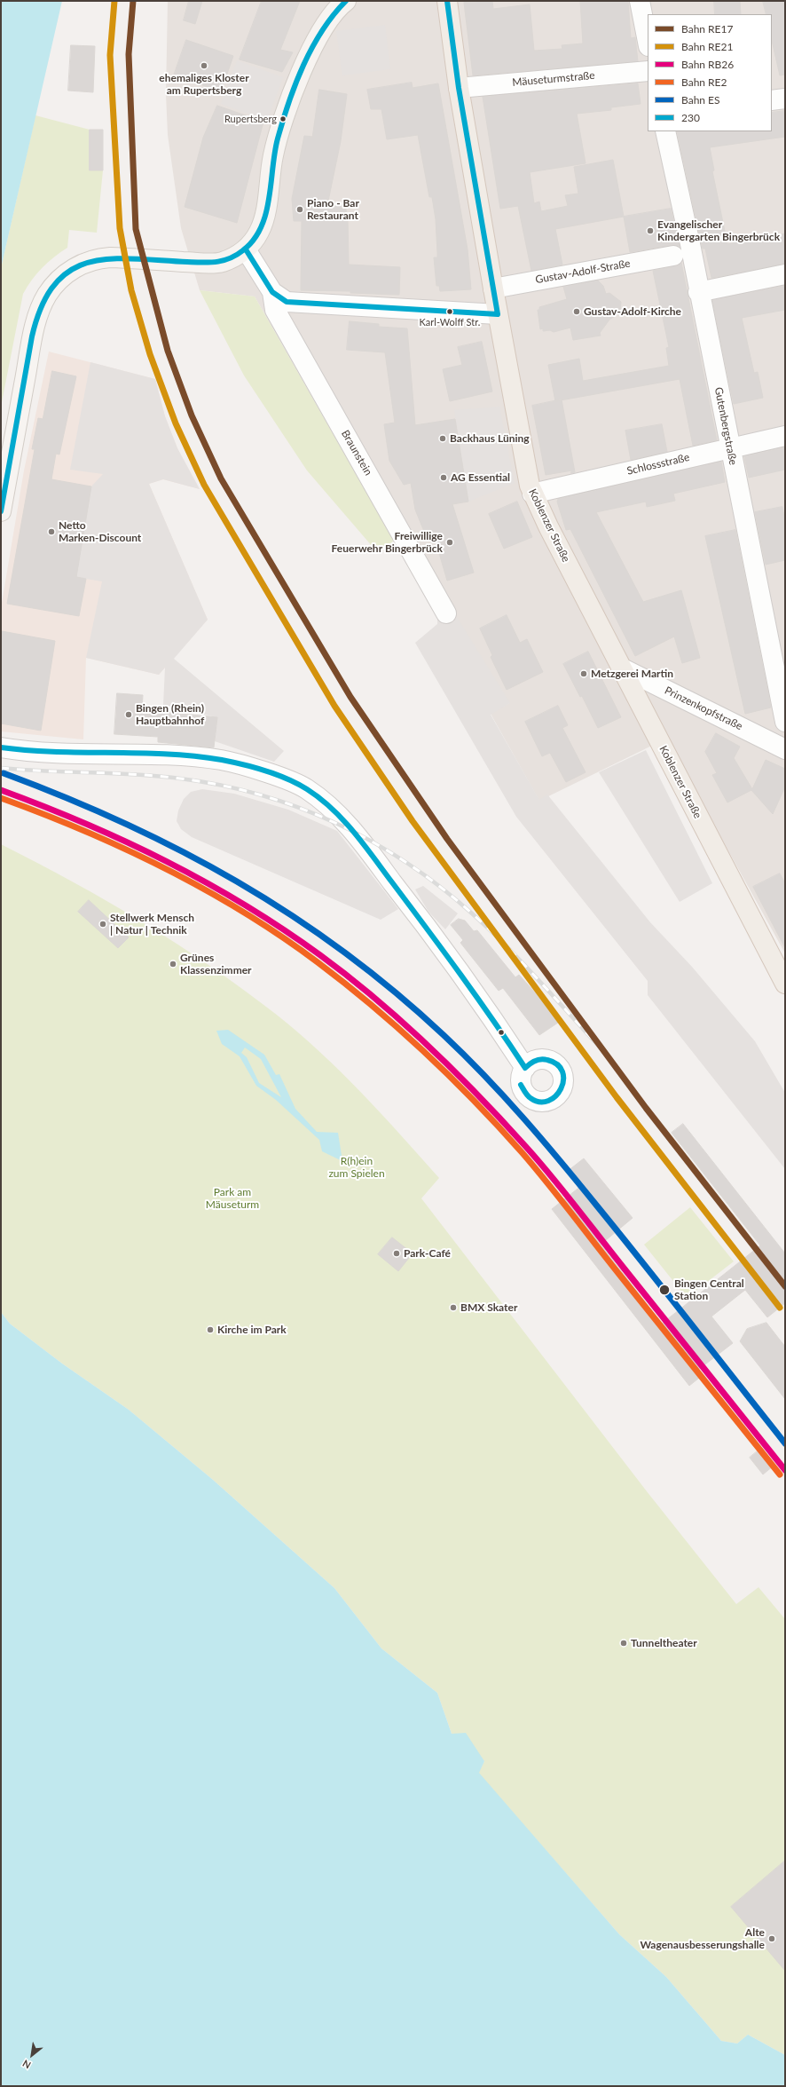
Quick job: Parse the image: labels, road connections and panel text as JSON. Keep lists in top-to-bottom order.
{
  "streets": {
    "main road": ["Koblenzer Straße"],
    "street": [
      "Mäuseturmstraße",
      "Gustav-Adolf-Straße",
      "Gutenbergstraße",
      "Braunstein",
      "Schlossstraße",
      "Prinzenkopfstraße"
    ]
  },
  "crossings": [
    ["Mäuseturmstraße", "Koblenzer Straße"],
    ["Gustav-Adolf-Straße", "Koblenzer Straße"],
    ["Gutenbergstraße", "Schlossstraße"],
    ["Schlossstraße", "Koblenzer Straße"],
    ["Koblenzer Straße", "Prinzenkopfstraße"]
  ],
  "parks": ["R(h)ein zum Spielen", "Park am Mäuseturm"],
  "places": [
    "ehemaliges Kloster am Rupertsberg",
    "Rupertsberg",
    "Piano - Bar Restaurant",
    "Evangelischer Kindergarten Bingerbrück",
    "Karl-Wolff Str.",
    "Gustav-Adolf-Kirche",
    "Backhaus Lüning",
    "AG Essential",
    "Netto Marken-Discount",
    "Freiwillige Feuerwehr Bingerbrück",
    "Metzgerei Martin",
    "Bingen (Rhein) Hauptbahnhof",
    "Stellwerk Mensch | Natur | Technik",
    "Grünes Klassenzimmer",
    "Park-Café",
    "Bingen Central Station",
    "BMX Skater",
    "Kirche im Park",
    "Tunneltheater",
    "Alte Wagenausbesserungshalle"
  ],
  "lines": [
    "rail line RE17",
    "rail line RE21",
    "transit line 230",
    "rail line ES",
    "rail line RB26",
    "rail line RE2"
  ],
  "legend": [
    "Bahn RE17",
    "Bahn RE21",
    "Bahn RB26",
    "Bahn RE2",
    "Bahn ES",
    "230"
  ],
  "north": "bottom left"
}
